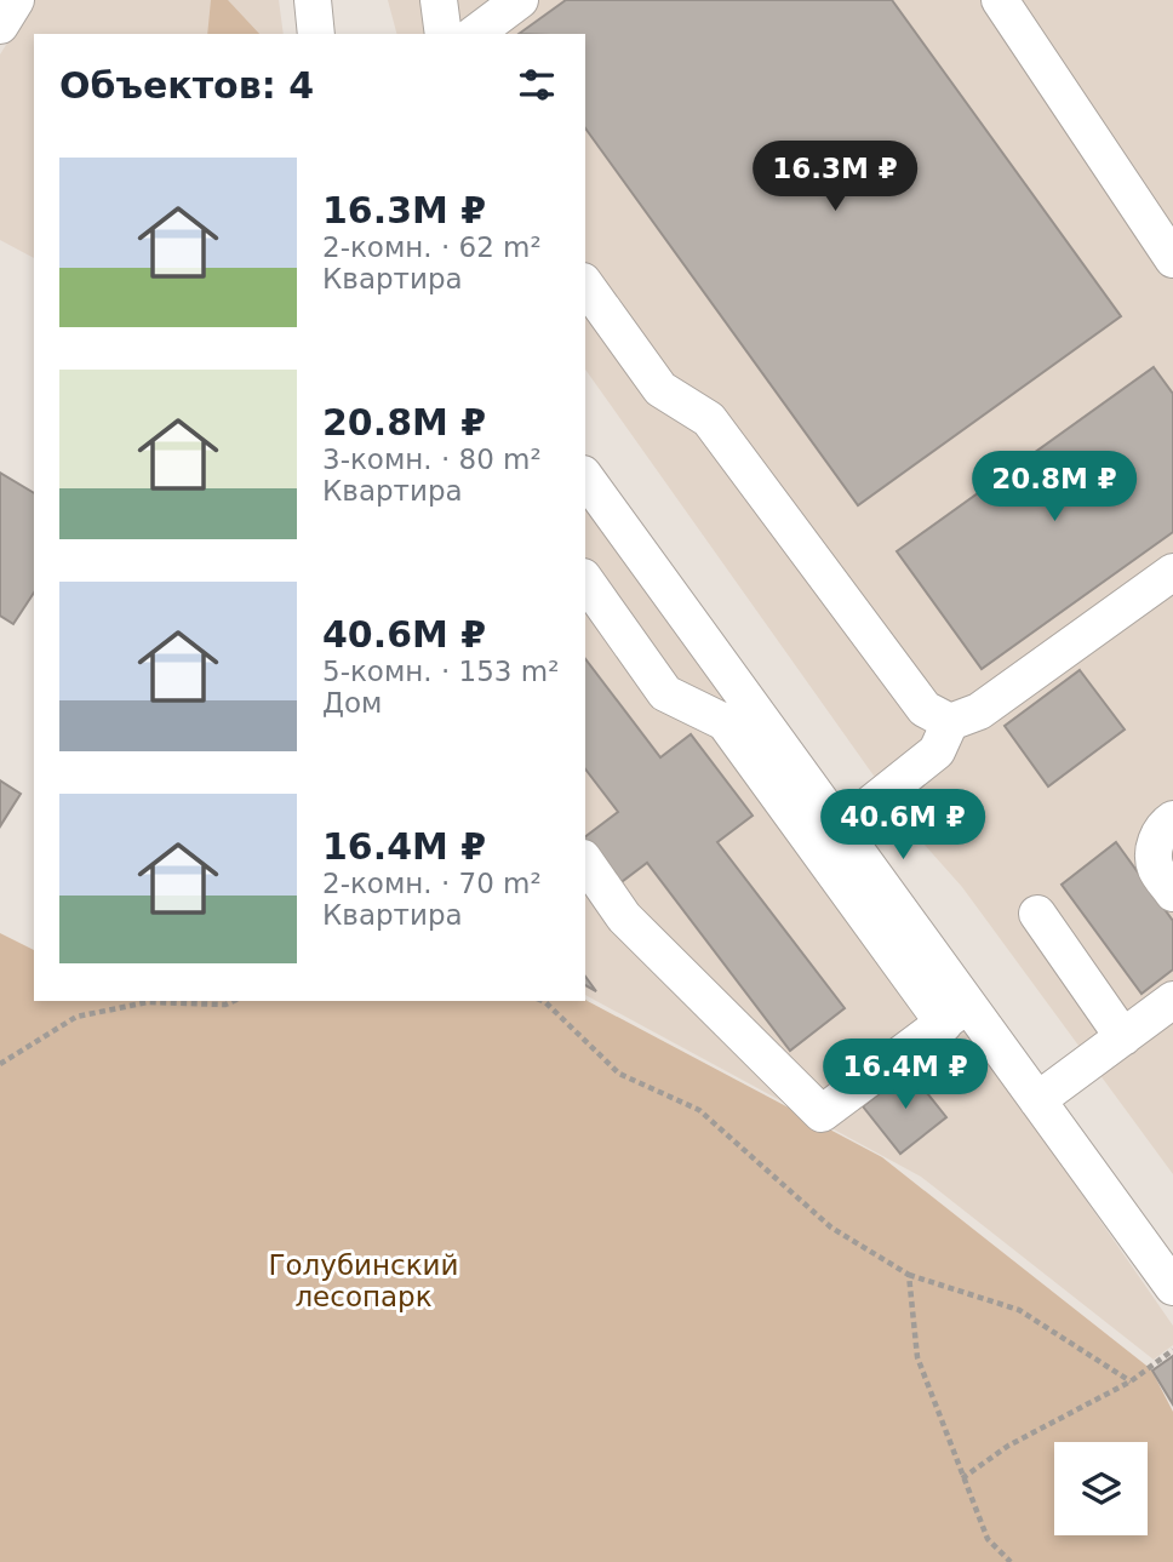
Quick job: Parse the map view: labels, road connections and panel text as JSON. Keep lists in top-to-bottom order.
{
  "parks": ["Голубинский лесопарк"],
  "page": {
    "heading": "Объектов: 4",
    "list": [
      {
        "name": "16.3M ₽",
        "note": "2-комн. · 62 m² · Квартира"
      },
      {
        "name": "20.8M ₽",
        "note": "3-комн. · 80 m² · Квартира"
      },
      {
        "name": "40.6M ₽",
        "note": "5-комн. · 153 m² · Дом"
      },
      {
        "name": "16.4M ₽",
        "note": "2-комн. · 70 m² · Квартира"
      }
    ],
    "price": [
      "16.3M ₽",
      "20.8M ₽",
      "40.6M ₽",
      "16.4M ₽"
    ]
  }
}
